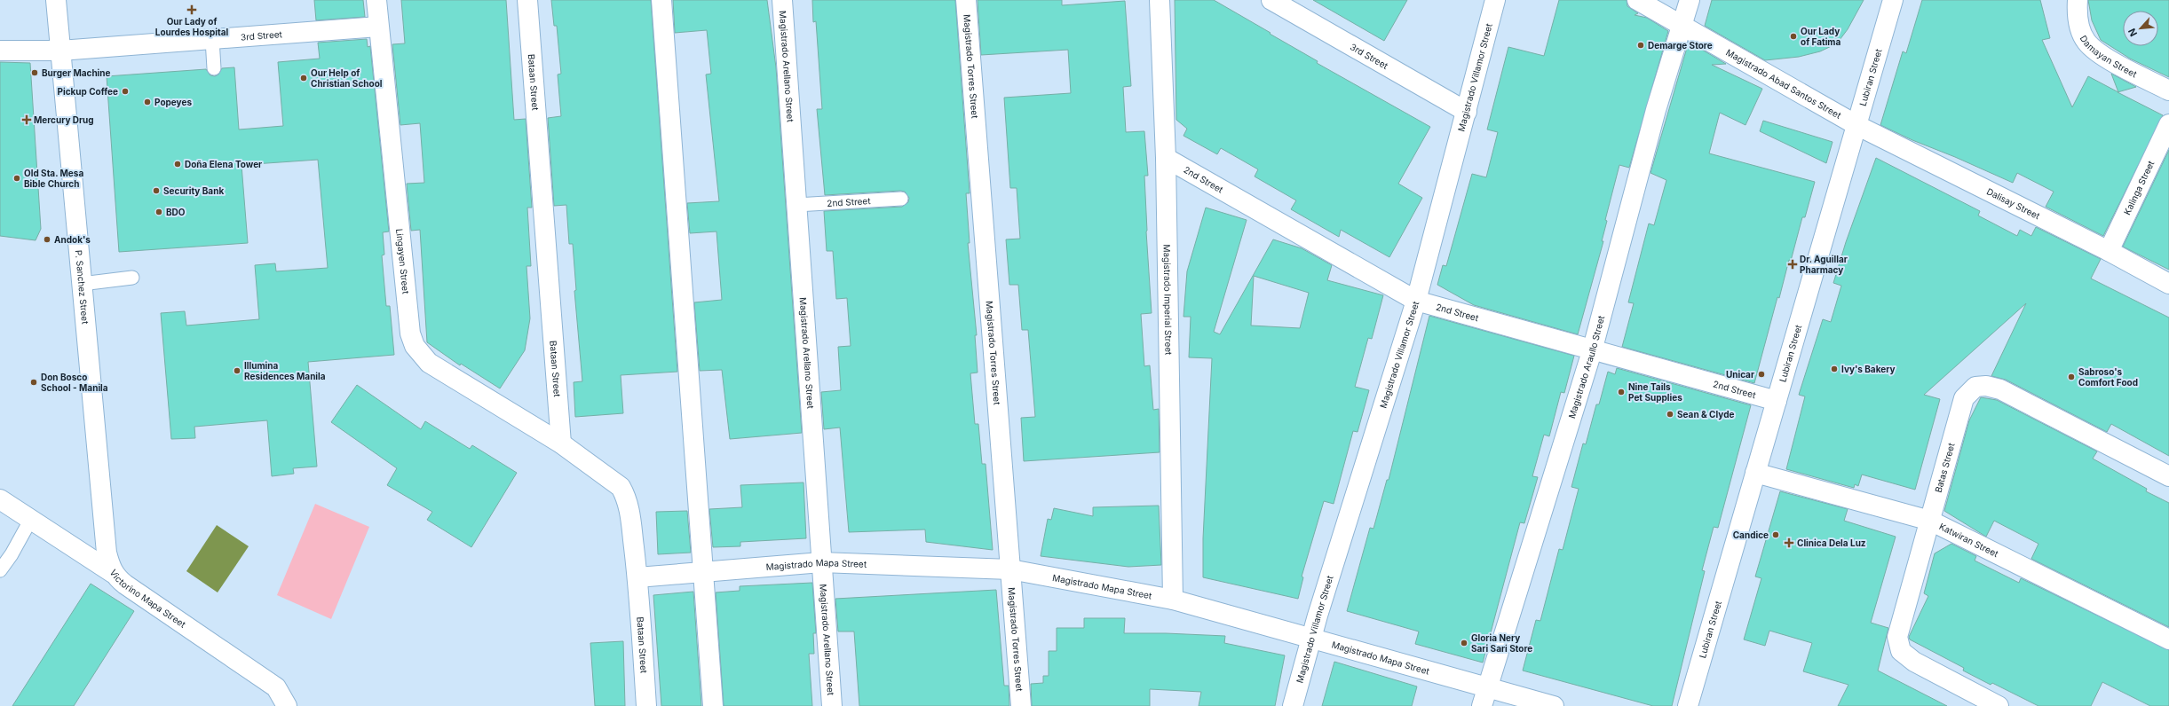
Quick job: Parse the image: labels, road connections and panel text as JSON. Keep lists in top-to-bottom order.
{
  "streets": {
    "street": [
      "3rd Street",
      "Damayan Street",
      "Magistrado Arellano Street",
      "Magistrado Torres Street",
      "Magistrado Villamor Street",
      "Lubiran Street",
      "Bataan Street",
      "Magistrado Abad Santos Street",
      "2nd Street",
      "Kalinga Street",
      "Dalisay Street",
      "Lingayen Street",
      "P. Sanchez Street",
      "Magistrado Imperial Street",
      "Magistrado Araullo Street",
      "Batas Street",
      "Katwiran Street",
      "Magistrado Mapa Street",
      "Victorino Mapa Street"
    ]
  },
  "crossings": [
    ["3rd Street", "Magistrado Villamor Street"],
    ["3rd Street", "Lingayen Street"],
    ["3rd Street", "P. Sanchez Street"],
    ["Magistrado Arellano Street", "2nd Street"],
    ["Magistrado Arellano Street", "Magistrado Mapa Street"],
    ["Magistrado Torres Street", "Magistrado Mapa Street"],
    ["Magistrado Villamor Street", "2nd Street"],
    ["Magistrado Villamor Street", "Magistrado Mapa Street"],
    ["Lubiran Street", "Magistrado Abad Santos Street"],
    ["Lubiran Street", "2nd Street"],
    ["Lubiran Street", "Dalisay Street"],
    ["Lubiran Street", "Katwiran Street"],
    ["Bataan Street", "Lingayen Street"],
    ["Bataan Street", "Magistrado Mapa Street"],
    ["Magistrado Abad Santos Street", "Dalisay Street"],
    ["Magistrado Abad Santos Street", "Magistrado Araullo Street"],
    ["2nd Street", "Magistrado Imperial Street"],
    ["2nd Street", "Magistrado Araullo Street"],
    ["Kalinga Street", "Dalisay Street"],
    ["P. Sanchez Street", "Victorino Mapa Street"],
    ["Magistrado Imperial Street", "Magistrado Mapa Street"],
    ["Magistrado Araullo Street", "Magistrado Mapa Street"],
    ["Batas Street", "Katwiran Street"]
  ],
  "places": {
    "health": [
      "Our Lady of Lourdes Hospital",
      "Mercury Drug",
      "Dr. Aguillar Pharmacy",
      "Clinica Dela Luz"
    ],
    "other": [
      "Our Lady of Fatima",
      "Demarge Store",
      "Burger Machine",
      "Our Help of Christian School",
      "Pickup Coffee",
      "Popeyes",
      "Doña Elena Tower",
      "Old Sta. Mesa Bible Church",
      "Security Bank",
      "BDO",
      "Andok's",
      "Ivy's Bakery",
      "Illumina Residences Manila",
      "Unicar",
      "Sabroso's Comfort Food",
      "Don Bosco School - Manila",
      "Nine Tails Pet Supplies",
      "Sean & Clyde",
      "Candice",
      "Gloria Nery Sari Sari Store"
    ]
  },
  "north": "bottom left"
}
